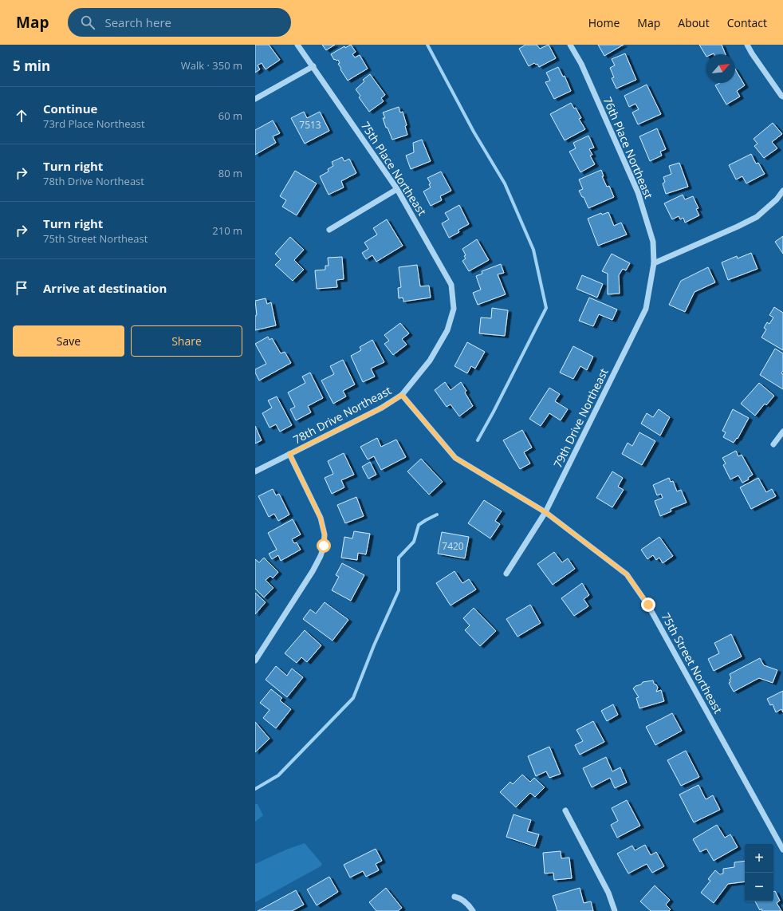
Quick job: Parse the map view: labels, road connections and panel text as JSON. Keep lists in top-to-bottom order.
{
  "streets": {
    "street": [
      "76th Place Northeast",
      "75th Place Northeast",
      "78th Drive Northeast",
      "79th Drive Northeast",
      "75th Street Northeast"
    ]
  },
  "crossings": [
    ["76th Place Northeast", "79th Drive Northeast"],
    ["75th Place Northeast", "78th Drive Northeast"],
    ["78th Drive Northeast", "75th Street Northeast"],
    ["79th Drive Northeast", "75th Street Northeast"]
  ],
  "house_numbers": ["7513", "7420"],
  "north": "top right",
  "page": {
    "header": "Map",
    "search": "Search here",
    "nav": [
      "Home",
      "Map",
      "About",
      "Contact"
    ],
    "heading": ["5 min", "Walk · 350 m"],
    "list": [
      ["Continue", "73rd Place Northeast", "60 m"],
      ["Turn right", "78th Drive Northeast", "80 m"],
      ["Turn right", "75th Street Northeast", "210 m"],
      "Arrive at destination"
    ],
    "buttons": ["Save", "Share"],
    "map_buttons": ["+", "−"]
  }
}
